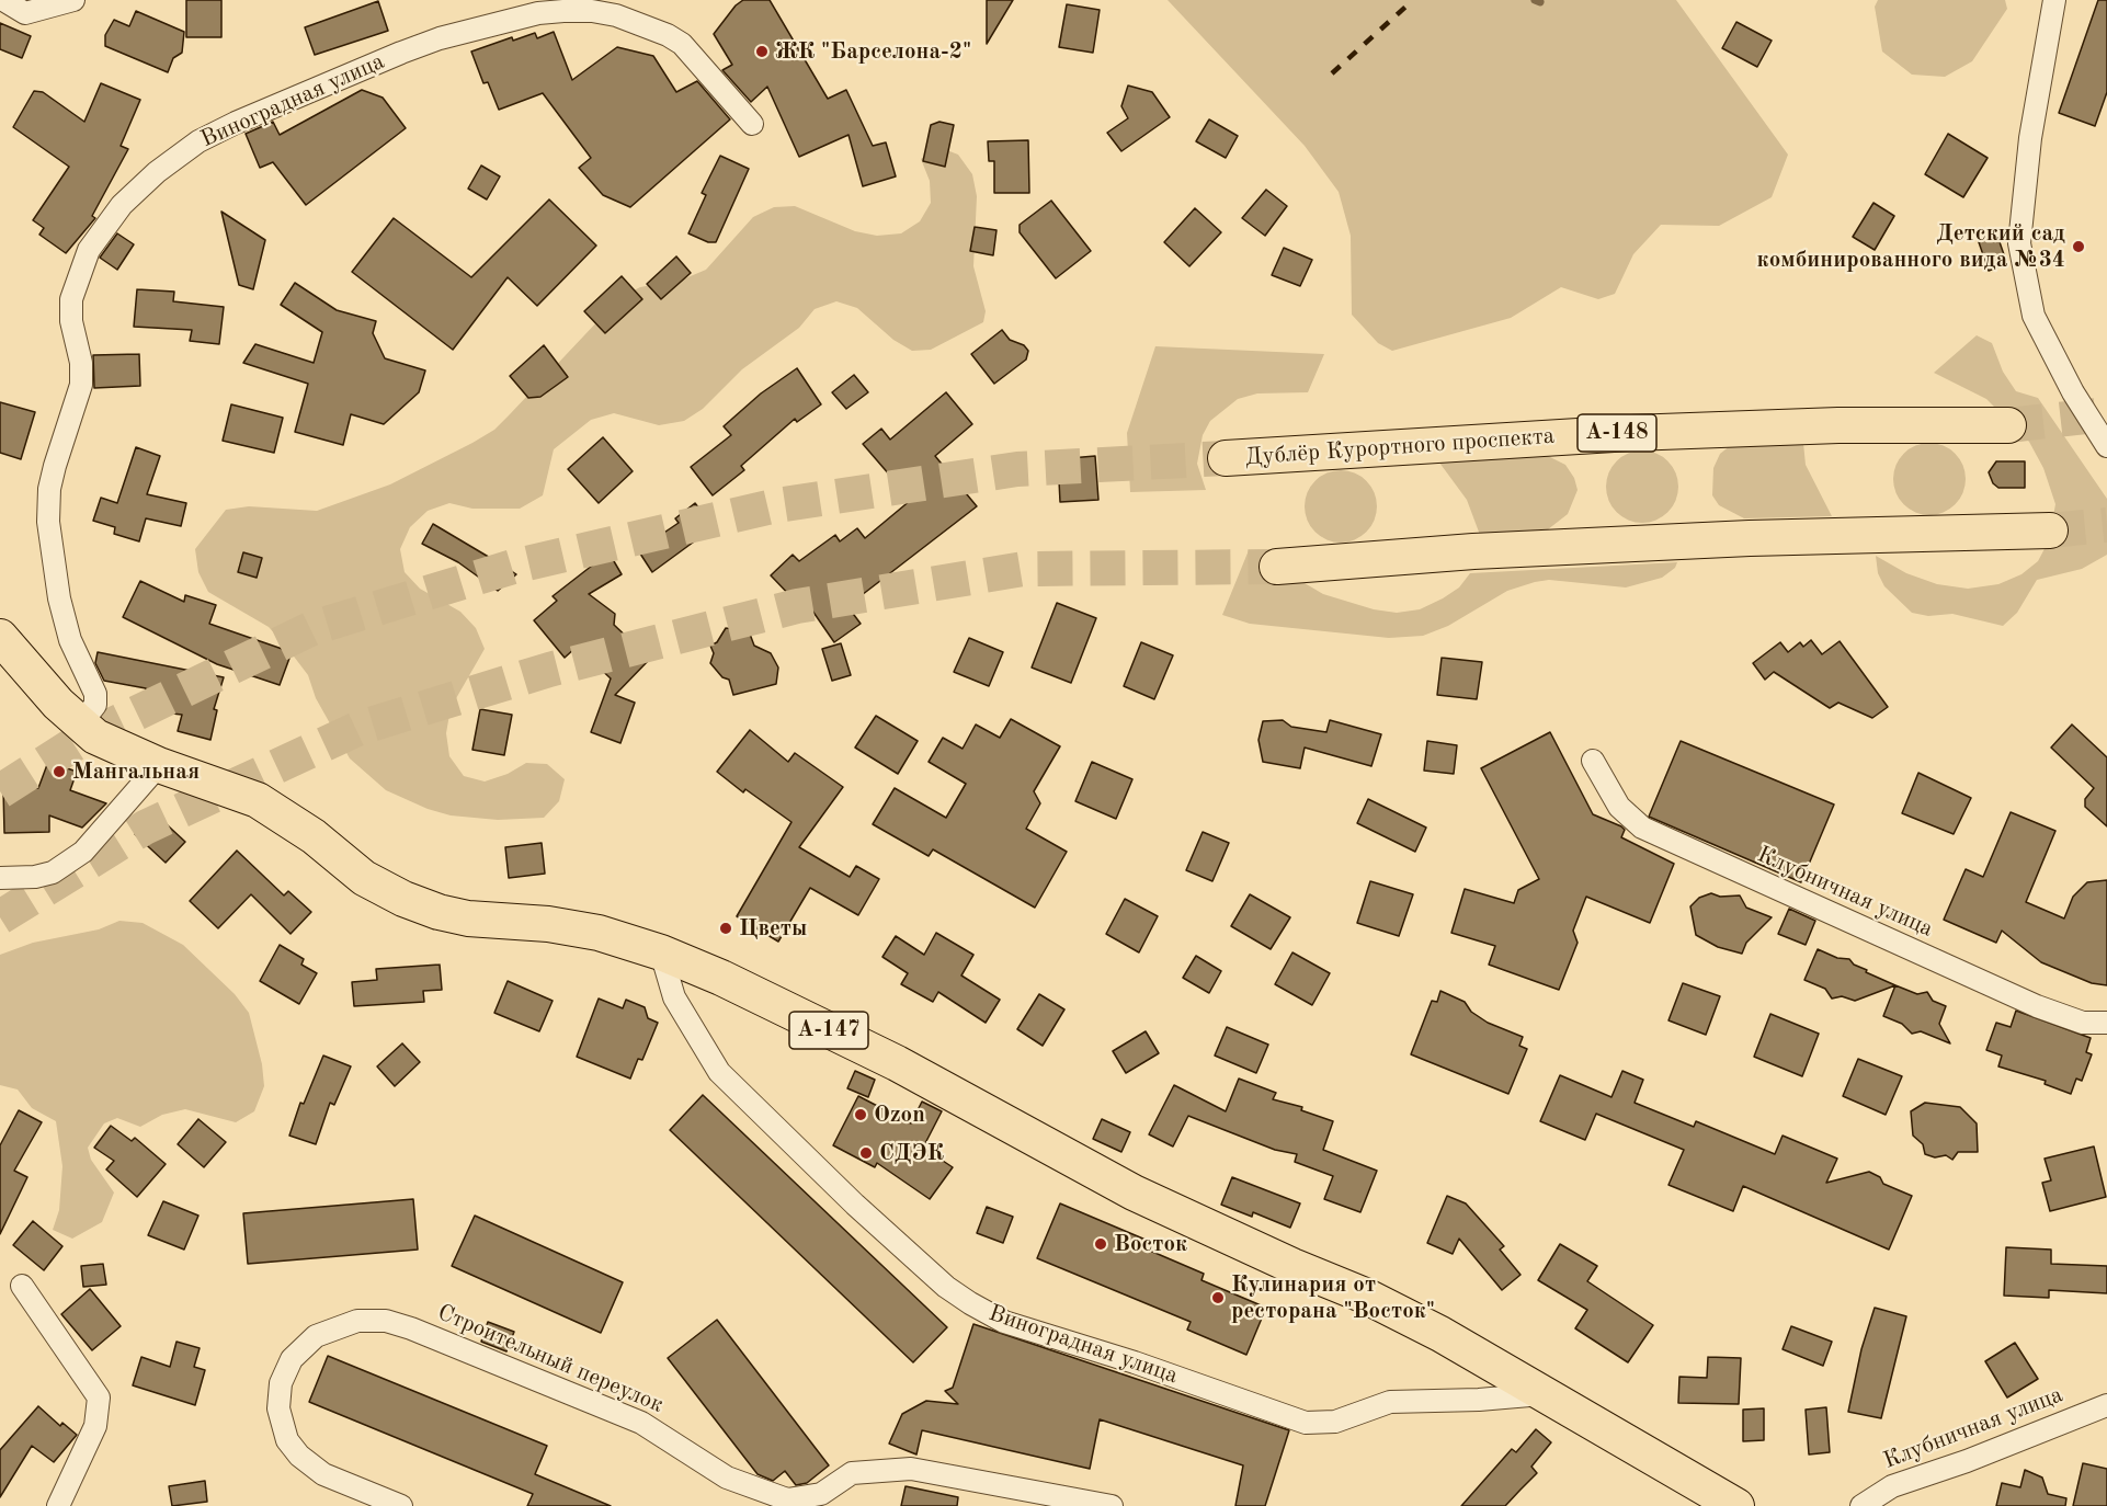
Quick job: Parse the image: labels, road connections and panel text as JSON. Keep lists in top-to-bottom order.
{
  "streets": {
    "main road": ["А-148", "Дублёр Курортного проспекта", "А-147"],
    "street": ["Виноградная улица", "Клубничная улица", "Строительный переулок"]
  },
  "crossings": [
    ["Виноградная улица", "А-147"]
  ],
  "places": [
    "ЖК \"Барселона-2\"",
    "Детский сад комбинированного вида №34",
    "Мангальная",
    "Цветы",
    "Ozon",
    "СДЭК",
    "Восток",
    "Кулинария от ресторана \"Восток\""
  ]
}
